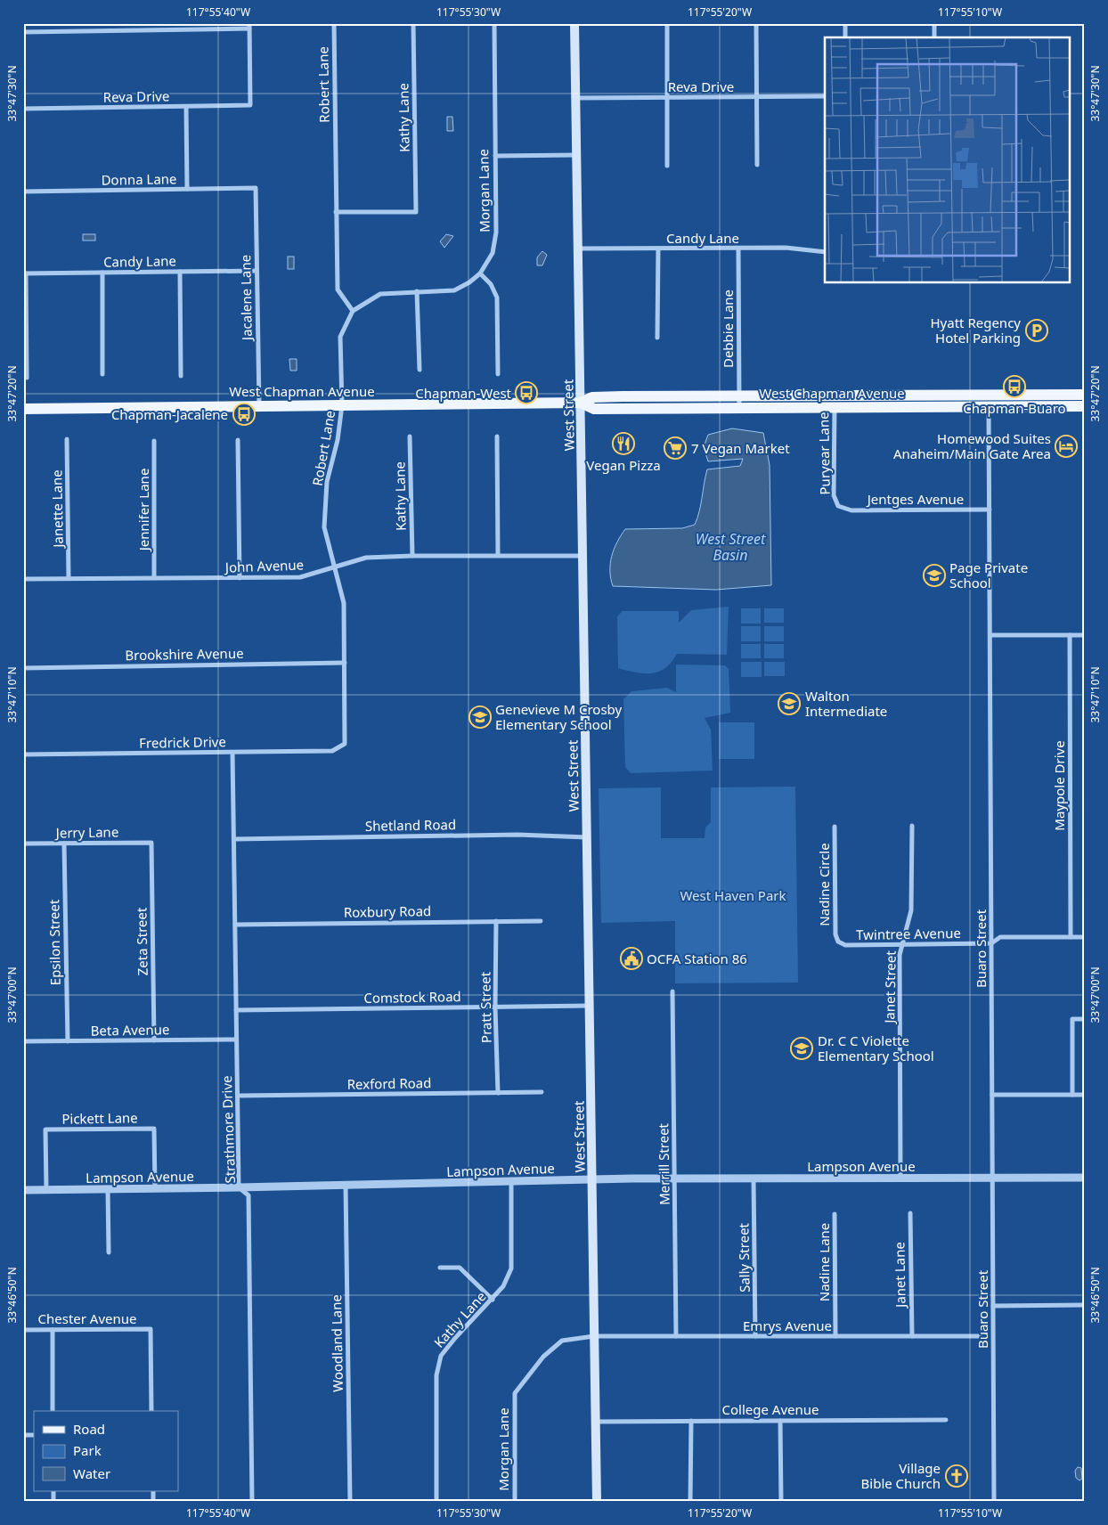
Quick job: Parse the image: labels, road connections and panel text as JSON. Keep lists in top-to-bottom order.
{
  "streets": {
    "main road": ["West Chapman Avenue", "West Street"],
    "street": [
      "Robert Lane",
      "Reva Drive",
      "Kathy Lane",
      "Donna Lane",
      "Morgan Lane",
      "Candy Lane",
      "Jacalene Lane",
      "Debbie Lane",
      "Puryear Lane",
      "Jentges Avenue",
      "Janette Lane",
      "Jennifer Lane",
      "John Avenue",
      "Brookshire Avenue",
      "Fredrick Drive",
      "Maypole Drive",
      "Shetland Road",
      "Jerry Lane",
      "Nadine Circle",
      "Roxbury Road",
      "Twintree Avenue",
      "Zeta Street",
      "Epsilon Street",
      "Buaro Street",
      "Janet Street",
      "Comstock Road",
      "Pratt Street",
      "Beta Avenue",
      "Rexford Road",
      "Pickett Lane",
      "Strathmore Drive",
      "Merrill Street",
      "Lampson Avenue",
      "Sally Street",
      "Nadine Lane",
      "Janet Lane",
      "Chester Avenue",
      "Emrys Avenue",
      "Woodland Lane",
      "College Avenue"
    ]
  },
  "crossings": [
    ["Robert Lane", "Kathy Lane"],
    ["Robert Lane", "West Chapman Avenue"],
    ["Robert Lane", "John Avenue"],
    ["Robert Lane", "Brookshire Avenue"],
    ["Robert Lane", "Fredrick Drive"],
    ["Reva Drive", "West Street"],
    ["Kathy Lane", "John Avenue"],
    ["Kathy Lane", "Lampson Avenue"],
    ["Donna Lane", "Jacalene Lane"],
    ["Morgan Lane", "West Street"],
    ["Morgan Lane", "Emrys Avenue"],
    ["Candy Lane", "Jacalene Lane"],
    ["Candy Lane", "Debbie Lane"],
    ["Candy Lane", "West Street"],
    ["Jacalene Lane", "West Chapman Avenue"],
    ["Debbie Lane", "West Chapman Avenue"],
    ["West Chapman Avenue", "West Street"],
    ["West Chapman Avenue", "Puryear Lane"],
    ["West Chapman Avenue", "Buaro Street"],
    ["West Street", "John Avenue"],
    ["West Street", "Shetland Road"],
    ["West Street", "Comstock Road"],
    ["West Street", "Lampson Avenue"],
    ["West Street", "Emrys Avenue"],
    ["West Street", "College Avenue"],
    ["Puryear Lane", "Jentges Avenue"],
    ["Jentges Avenue", "Buaro Street"],
    ["Janette Lane", "John Avenue"],
    ["Jennifer Lane", "John Avenue"],
    ["Fredrick Drive", "Strathmore Drive"],
    ["Maypole Drive", "Twintree Avenue"],
    ["Shetland Road", "Strathmore Drive"],
    ["Jerry Lane", "Zeta Street"],
    ["Jerry Lane", "Epsilon Street"],
    ["Nadine Circle", "Twintree Avenue"],
    ["Roxbury Road", "Pratt Street"],
    ["Roxbury Road", "Strathmore Drive"],
    ["Twintree Avenue", "Buaro Street"],
    ["Twintree Avenue", "Janet Street"],
    ["Zeta Street", "Beta Avenue"],
    ["Epsilon Street", "Beta Avenue"],
    ["Buaro Street", "Lampson Avenue"],
    ["Janet Street", "Lampson Avenue"],
    ["Comstock Road", "Pratt Street"],
    ["Comstock Road", "Strathmore Drive"],
    ["Pratt Street", "Rexford Road"],
    ["Beta Avenue", "Strathmore Drive"],
    ["Rexford Road", "Strathmore Drive"],
    ["Pickett Lane", "Lampson Avenue"],
    ["Strathmore Drive", "Lampson Avenue"],
    ["Merrill Street", "Lampson Avenue"],
    ["Merrill Street", "Emrys Avenue"],
    ["Lampson Avenue", "Sally Street"],
    ["Lampson Avenue", "Woodland Lane"],
    ["Sally Street", "Emrys Avenue"],
    ["Nadine Lane", "Emrys Avenue"],
    ["Janet Lane", "Emrys Avenue"]
  ],
  "water": ["West Street Basin"],
  "parks": ["West Haven Park"],
  "places": {
    "parking": ["Hyatt Regency Hotel Parking"],
    "bus stop": ["Chapman-Buaro", "Chapman-West", "Chapman-Jacalene"],
    "restaurant": ["Vegan Pizza"],
    "hotel": ["Homewood Suites Anaheim/Main Gate Area"],
    "supermarket": ["7 Vegan Market"],
    "school or university": [
      "Page Private School",
      "Walton Intermediate",
      "Genevieve M Crosby Elementary School",
      "Dr. C C Violette Elementary School"
    ],
    "public building": ["OCFA Station 86"],
    "church": ["Village Bible Church"]
  },
  "legend": ["Road", "Park", "Water"],
  "coordinates": [
    "117°55'40\"W",
    "117°55'30\"W",
    "117°55'20\"W",
    "117°55'10\"W",
    "33°47'30\"N",
    "33°47'20\"N",
    "33°47'10\"N",
    "33°47'00\"N",
    "33°46'50\"N"
  ]
}
